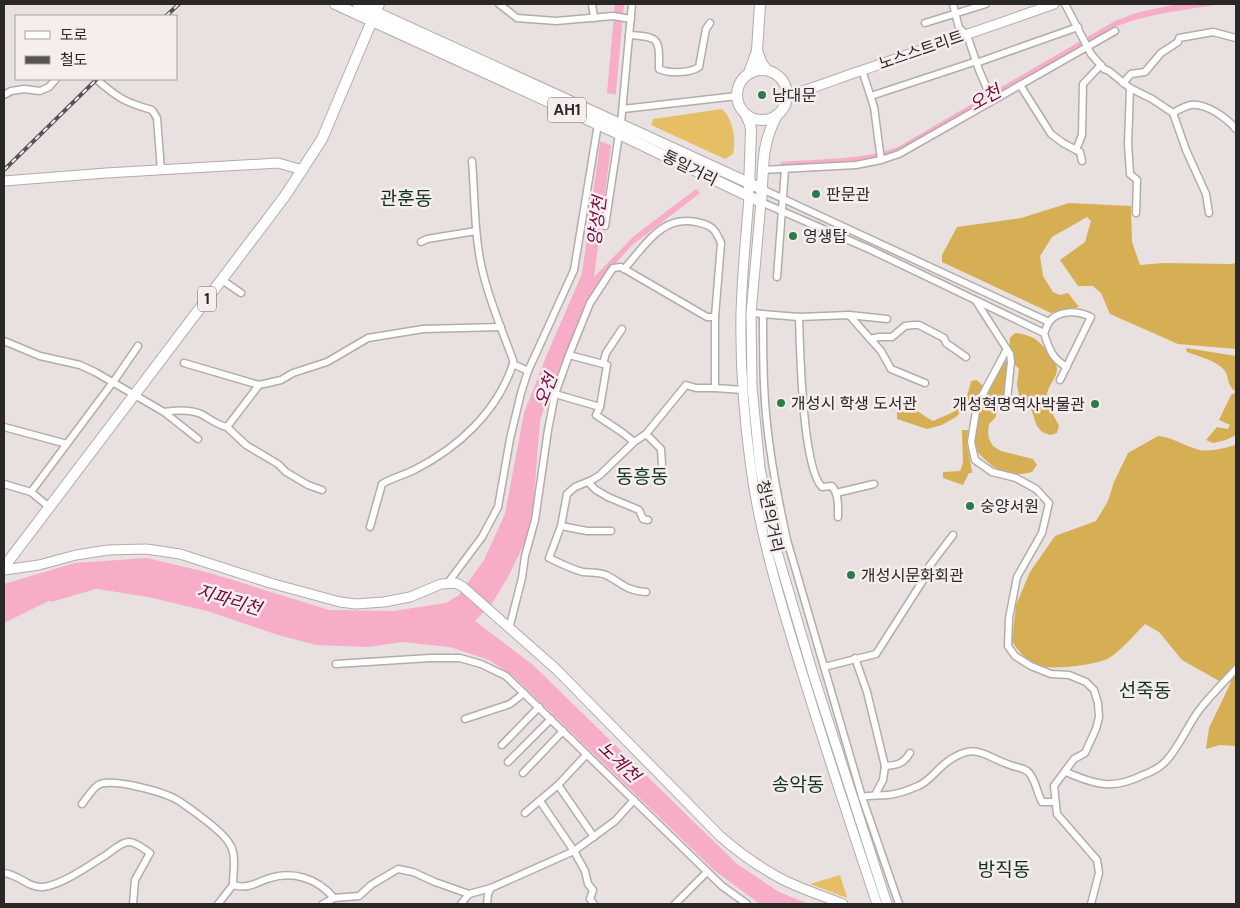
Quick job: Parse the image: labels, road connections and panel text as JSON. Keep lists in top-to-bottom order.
{
  "streets": {
    "main road": [
      "노스스트리트",
      "AH1",
      "통일거리",
      "1",
      "청년의거리"
    ]
  },
  "crossings": [
    ["노스스트리트", "청년의거리"],
    ["통일거리", "1"],
    ["통일거리", "청년의거리"]
  ],
  "districts": [
    "관훈동",
    "동흥동",
    "선죽동",
    "송악동",
    "방직동"
  ],
  "water": [
    "오천",
    "양성천",
    "지파리천",
    "노계천"
  ],
  "places": [
    "남대문",
    "판문관",
    "영생탑",
    "개성시 학생 도서관",
    "개성혁명역사박물관",
    "숭양서원",
    "개성시문화회관"
  ],
  "legend": ["도로", "철도"]
}
